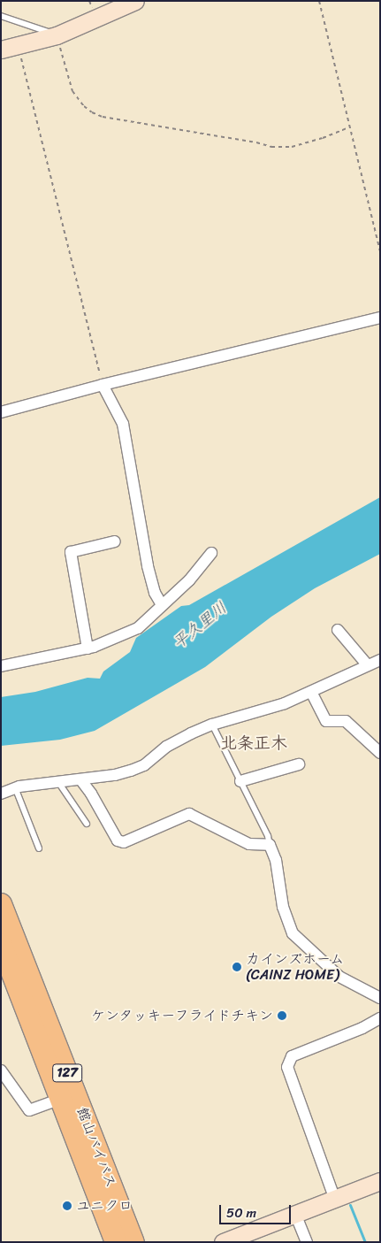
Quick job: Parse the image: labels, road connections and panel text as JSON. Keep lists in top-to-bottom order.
{
  "streets": {
    "highway": ["127", "館山バイパス"]
  },
  "districts": ["北条正木"],
  "water": ["平久里川"],
  "places": ["カインズホーム (CAINZ HOME)", "ケンタッキーフライドチキン", "ユニクロ"],
  "scale_bar": "50 m"
}
